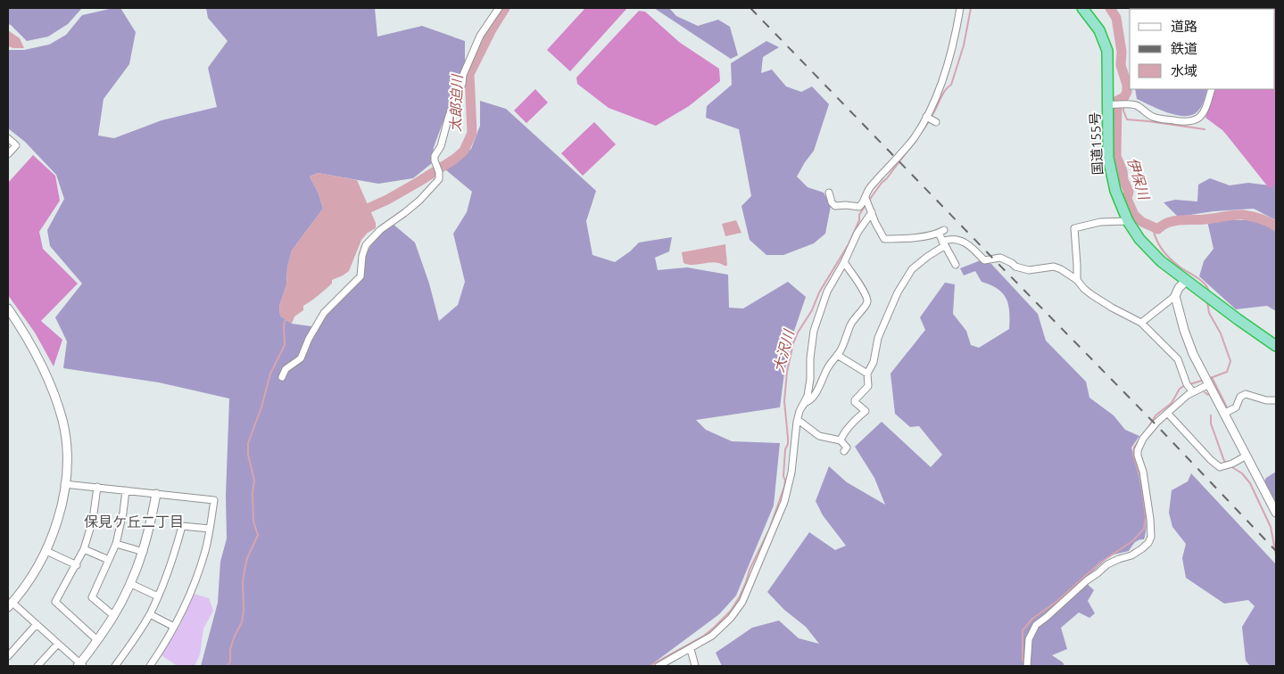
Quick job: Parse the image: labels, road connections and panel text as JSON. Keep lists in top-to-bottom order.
{
  "streets": {
    "highway": ["国道155号"]
  },
  "districts": ["保見ケ丘二丁目"],
  "water": ["太郎迫川", "伊保川", "大沢川"],
  "legend": ["道路", "鉄道", "水域"]
}
